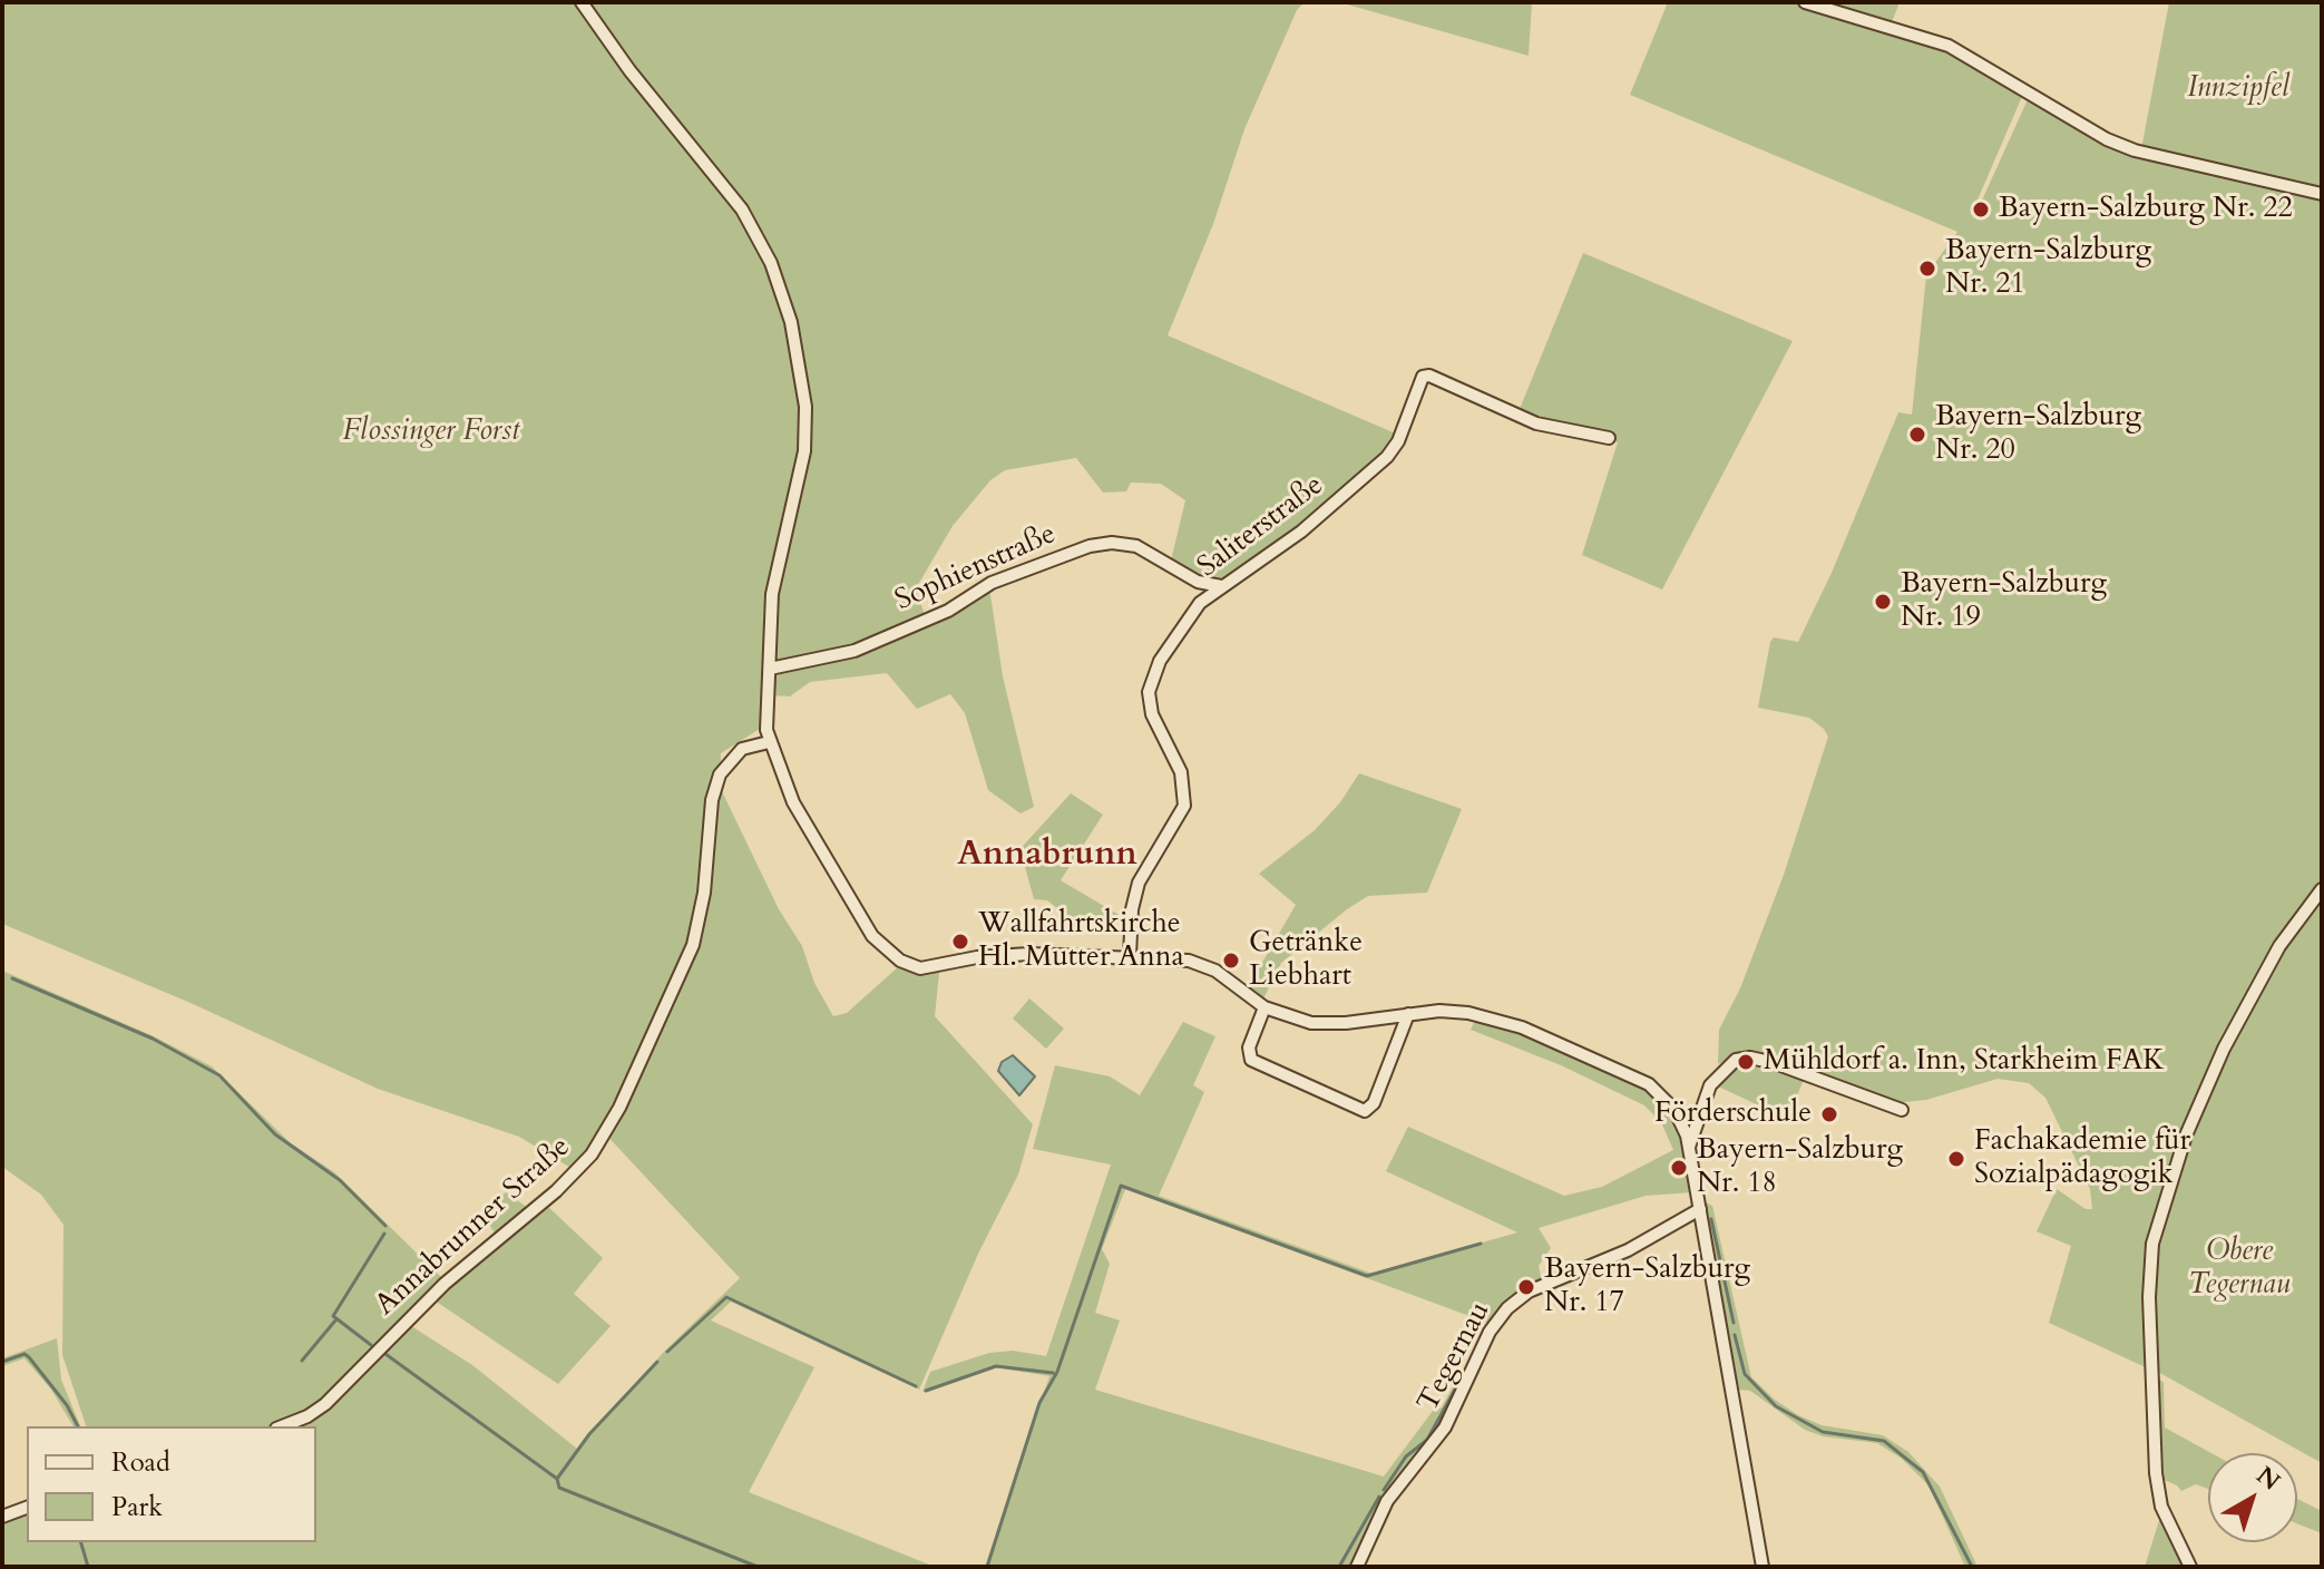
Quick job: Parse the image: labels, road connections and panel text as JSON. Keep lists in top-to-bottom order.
{
  "streets": {
    "street": [
      "Saliterstraße",
      "Sophienstraße",
      "Annabrunner Straße",
      "Tegernau"
    ]
  },
  "crossings": [
    ["Saliterstraße", "Sophienstraße"]
  ],
  "districts": ["Annabrunn"],
  "parks": ["Innzipfel", "Flossinger Forst", "Obere Tegernau"],
  "places": [
    "Bayern-Salzburg Nr. 22",
    "Bayern-Salzburg Nr. 21",
    "Bayern-Salzburg Nr. 20",
    "Bayern-Salzburg Nr. 19",
    "Wallfahrtskirche Hl. Mutter Anna",
    "Getränke Liebhart",
    "Mühldorf a. Inn, Starkheim FAK",
    "Förderschule",
    "Fachakademie für Sozialpädagogik",
    "Bayern-Salzburg Nr. 18",
    "Bayern-Salzburg Nr. 17"
  ],
  "legend": ["Road", "Park"],
  "north": "top right"
}
